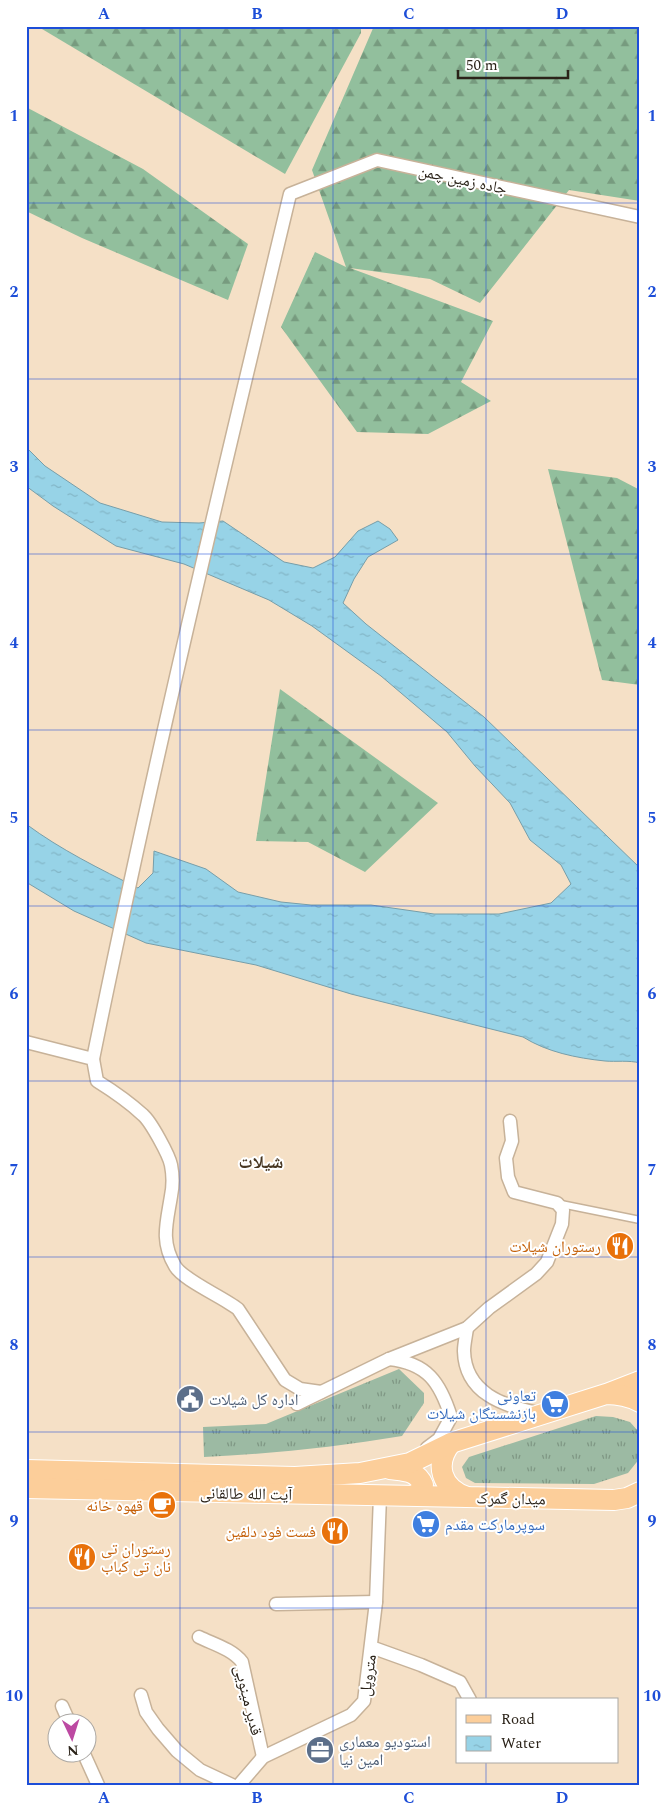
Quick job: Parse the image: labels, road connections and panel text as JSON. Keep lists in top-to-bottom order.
{
  "streets": {
    "main road": ["آیت الله طالقانی", "میدان گمرک"],
    "street": ["جاده زمین چمن", "متروپل", "قدیر مینویی"]
  },
  "crossings": [
    ["آیت الله طالقانی", "میدان گمرک"],
    ["آیت الله طالقانی", "متروپل"],
    ["متروپل", "قدیر مینویی"]
  ],
  "districts": ["شیلات"],
  "places": {
    "restaurant": ["رستوران شیلات", "فست فود دلفین", "رستوران تی نان تی کباب"],
    "public building": ["اداره کل شیلات"],
    "supermarket": ["تعاونی بازنشستگان شیلات", "سوپرمارکت مقدم"],
    "cafe": ["قهوه خانه"],
    "office": ["استودیو معماری امین نیا"]
  },
  "legend": ["Road", "Water"],
  "scale_bar": "50 m",
  "north": "bottom",
  "grid": {
    "columns": [
      "A",
      "B",
      "C",
      "D"
    ],
    "rows": [
      "1",
      "2",
      "3",
      "4",
      "5",
      "6",
      "7",
      "8",
      "9",
      "10"
    ]
  }
}
